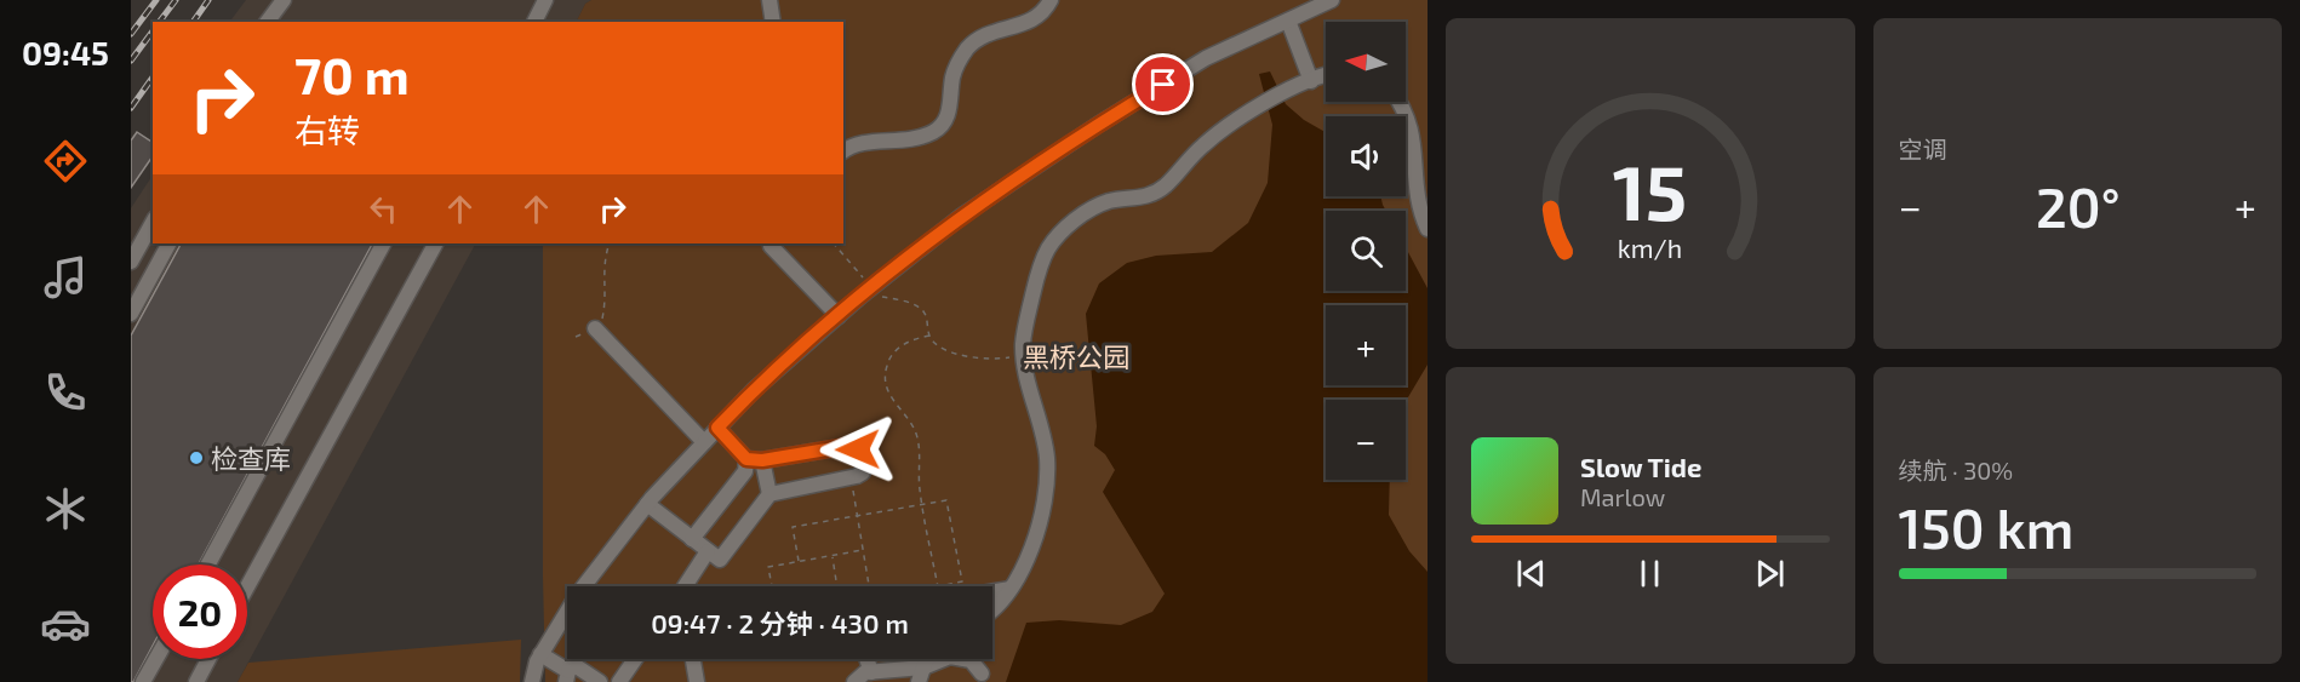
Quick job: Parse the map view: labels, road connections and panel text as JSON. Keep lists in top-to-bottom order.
{
  "parks": ["黑桥公园"],
  "places": ["检查库"],
  "north": "left",
  "page": {
    "tabs": "09:45",
    "tile": [
      "空调",
      ["续航 · 30%", "150 km"]
    ],
    "map_buttons": ["+", "−"],
    "turn": ["70 m", "右转"],
    "heat": ["−", "20°", "+"],
    "song": ["Slow Tide", "Marlow"],
    "limit": "20",
    "trip": "09:47 · 2 分钟 · 430 m",
    "gauge": ["15", "km/h"]
  }
}
